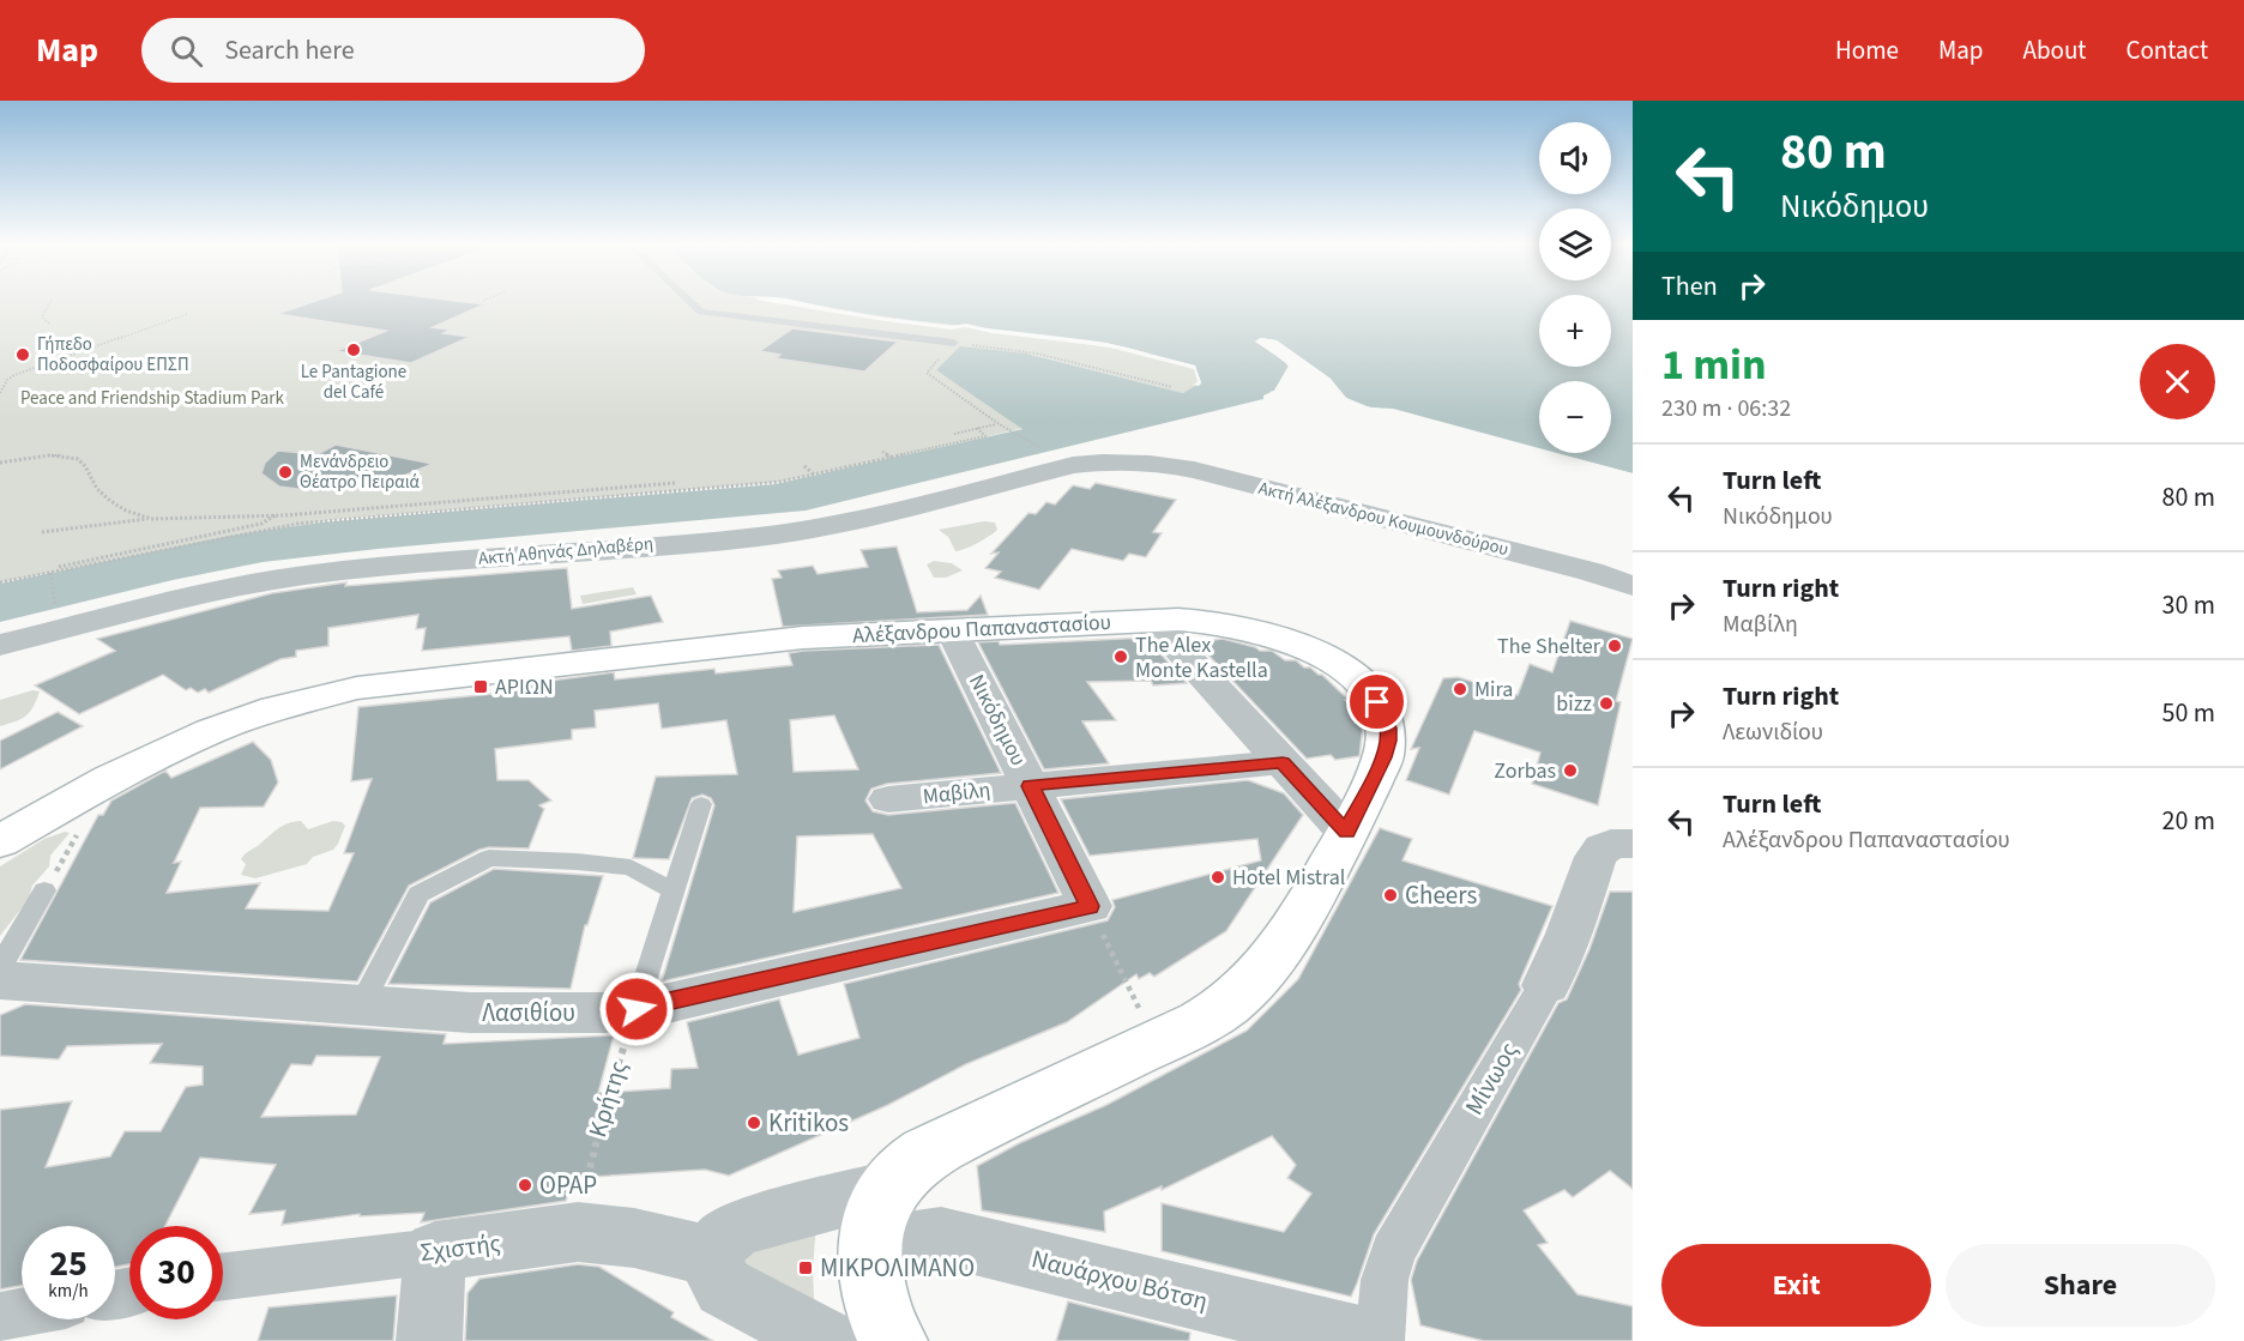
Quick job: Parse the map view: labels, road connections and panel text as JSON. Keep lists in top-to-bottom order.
{
  "streets": {
    "main road": ["Αλέξανδρου Παπαναστασίου"],
    "street": [
      "Ακτή Αλέξανδρου Κουμουνδούρου",
      "Ακτή Αθηνάς Δηλαβέρη",
      "Νικόδημου",
      "Μαβίλη",
      "Λασιθίου",
      "Μίνωος",
      "Σχιστής",
      "Ναυάρχου Βότση"
    ],
    "path": ["Κρήτης"]
  },
  "crossings": [
    ["Ακτή Αλέξανδρου Κουμουνδούρου", "Ακτή Αθηνάς Δηλαβέρη"],
    ["Αλέξανδρου Παπαναστασίου", "Νικόδημου"],
    ["Αλέξανδρου Παπαναστασίου", "Ναυάρχου Βότση"],
    ["Νικόδημου", "Μαβίλη"],
    ["Νικόδημου", "Λασιθίου"],
    ["Λασιθίου", "Κρήτης"],
    ["Κρήτης", "Σχιστής"]
  ],
  "parks": ["Peace and Friendship Stadium Park"],
  "places": {
    "other": [
      "Le Pantagione del Café",
      "Γήπεδο Ποδοσφαίρου ΕΠΣΠ",
      "Μενάνδρειο Θέατρο Πειραιά",
      "The Shelter",
      "The Alex Monte Kastella",
      "Mira",
      "bizz",
      "Zorbas",
      "Hotel Mistral",
      "Cheers",
      "Kritikos",
      "OPAP"
    ],
    "transit": ["ΑΡΙΩΝ", "ΜΙΚΡΟΛΙΜΑΝΟ"]
  },
  "page": {
    "header": "Map",
    "search": "Search here",
    "nav": [
      "Home",
      "Map",
      "About",
      "Contact"
    ],
    "turn": ["80 m", "Νικόδημου"],
    "map_buttons": ["+", "−"],
    "then": "Then",
    "heading": ["1 min", "230 m · 06:32"],
    "list": [
      {
        "name": "Turn left",
        "note": "Νικόδημου",
        "value": "80 m"
      },
      {
        "name": "Turn right",
        "note": "Μαβίλη",
        "value": "30 m"
      },
      {
        "name": "Turn right",
        "note": "Λεωνιδίου",
        "value": "50 m"
      },
      {
        "name": "Turn left",
        "note": "Αλέξανδρου Παπαναστασίου",
        "value": "20 m"
      }
    ],
    "speed": "25 km/h",
    "limit": "30",
    "buttons": ["Exit", "Share"]
  }
}
